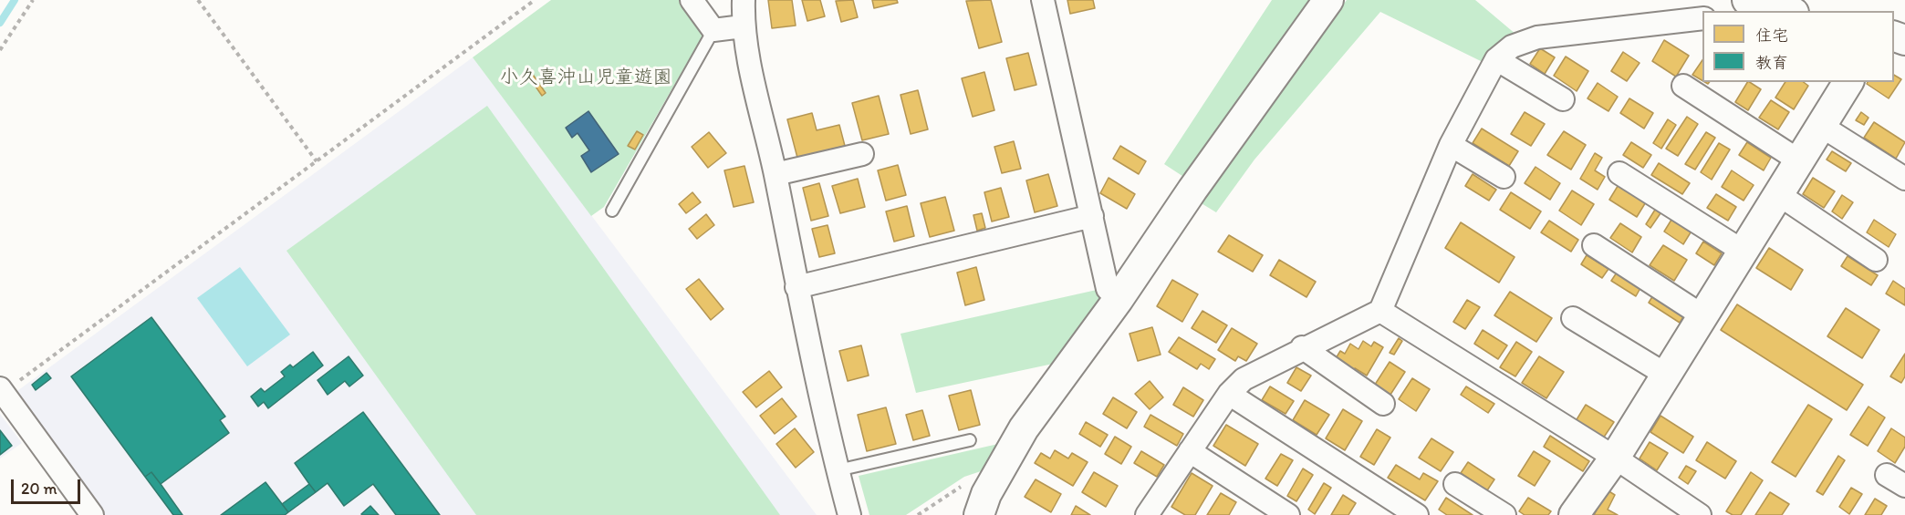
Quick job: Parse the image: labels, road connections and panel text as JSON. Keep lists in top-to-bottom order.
{
  "parks": ["小久喜沖山児童遊園"],
  "legend": ["住宅", "教育"],
  "scale_bar": "20 m"
}
